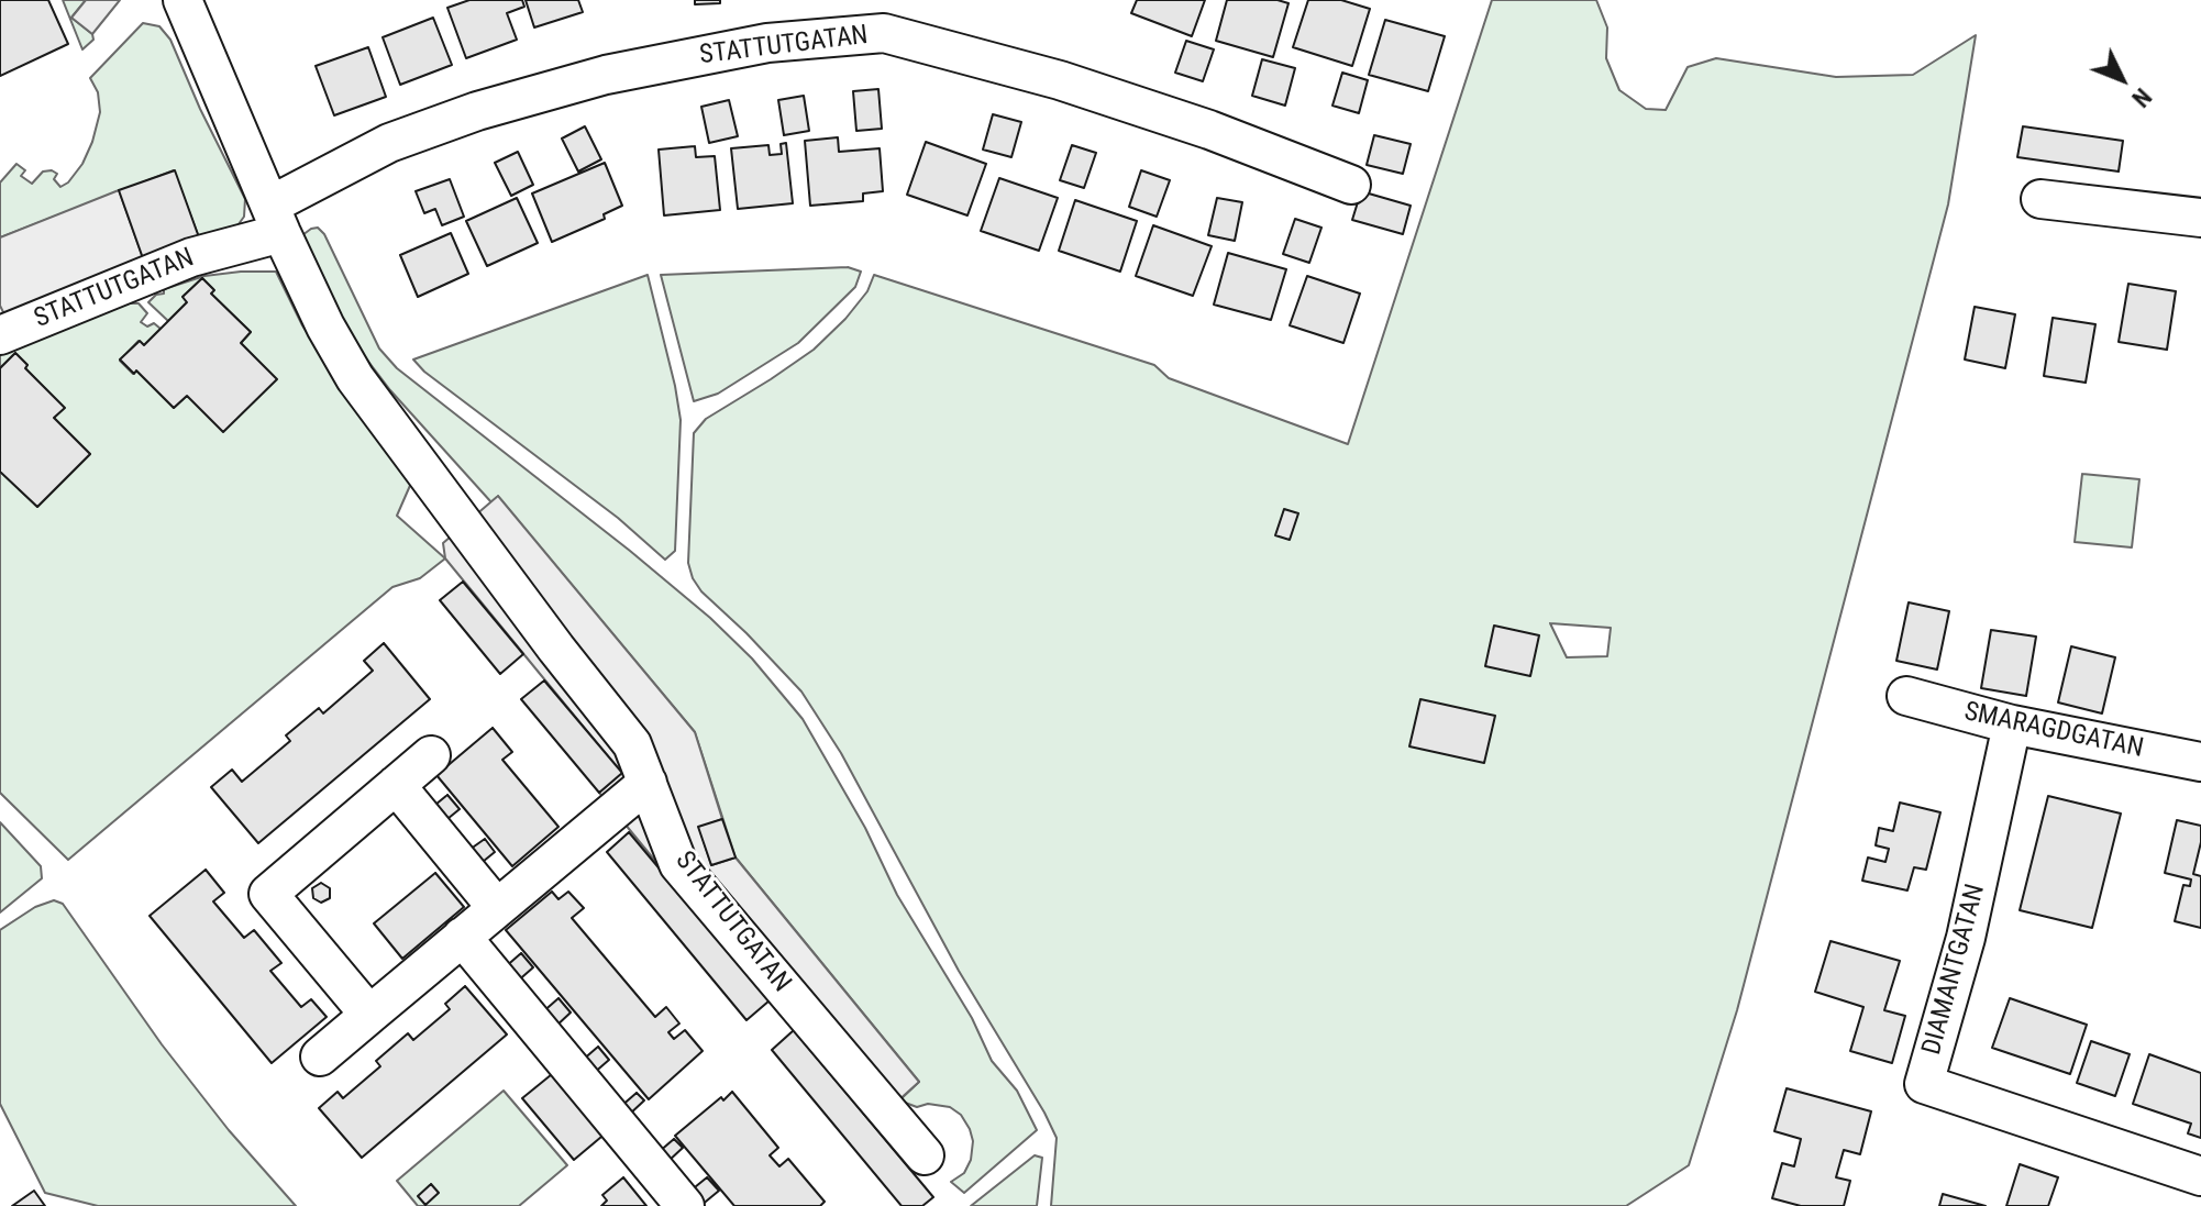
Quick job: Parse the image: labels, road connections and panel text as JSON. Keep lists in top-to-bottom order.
{
  "streets": {
    "street": ["STATTUTGATAN", "SMARAGDGATAN", "DIAMANTGATAN"]
  },
  "crossings": [
    ["SMARAGDGATAN", "DIAMANTGATAN"]
  ],
  "north": "bottom right"
}
